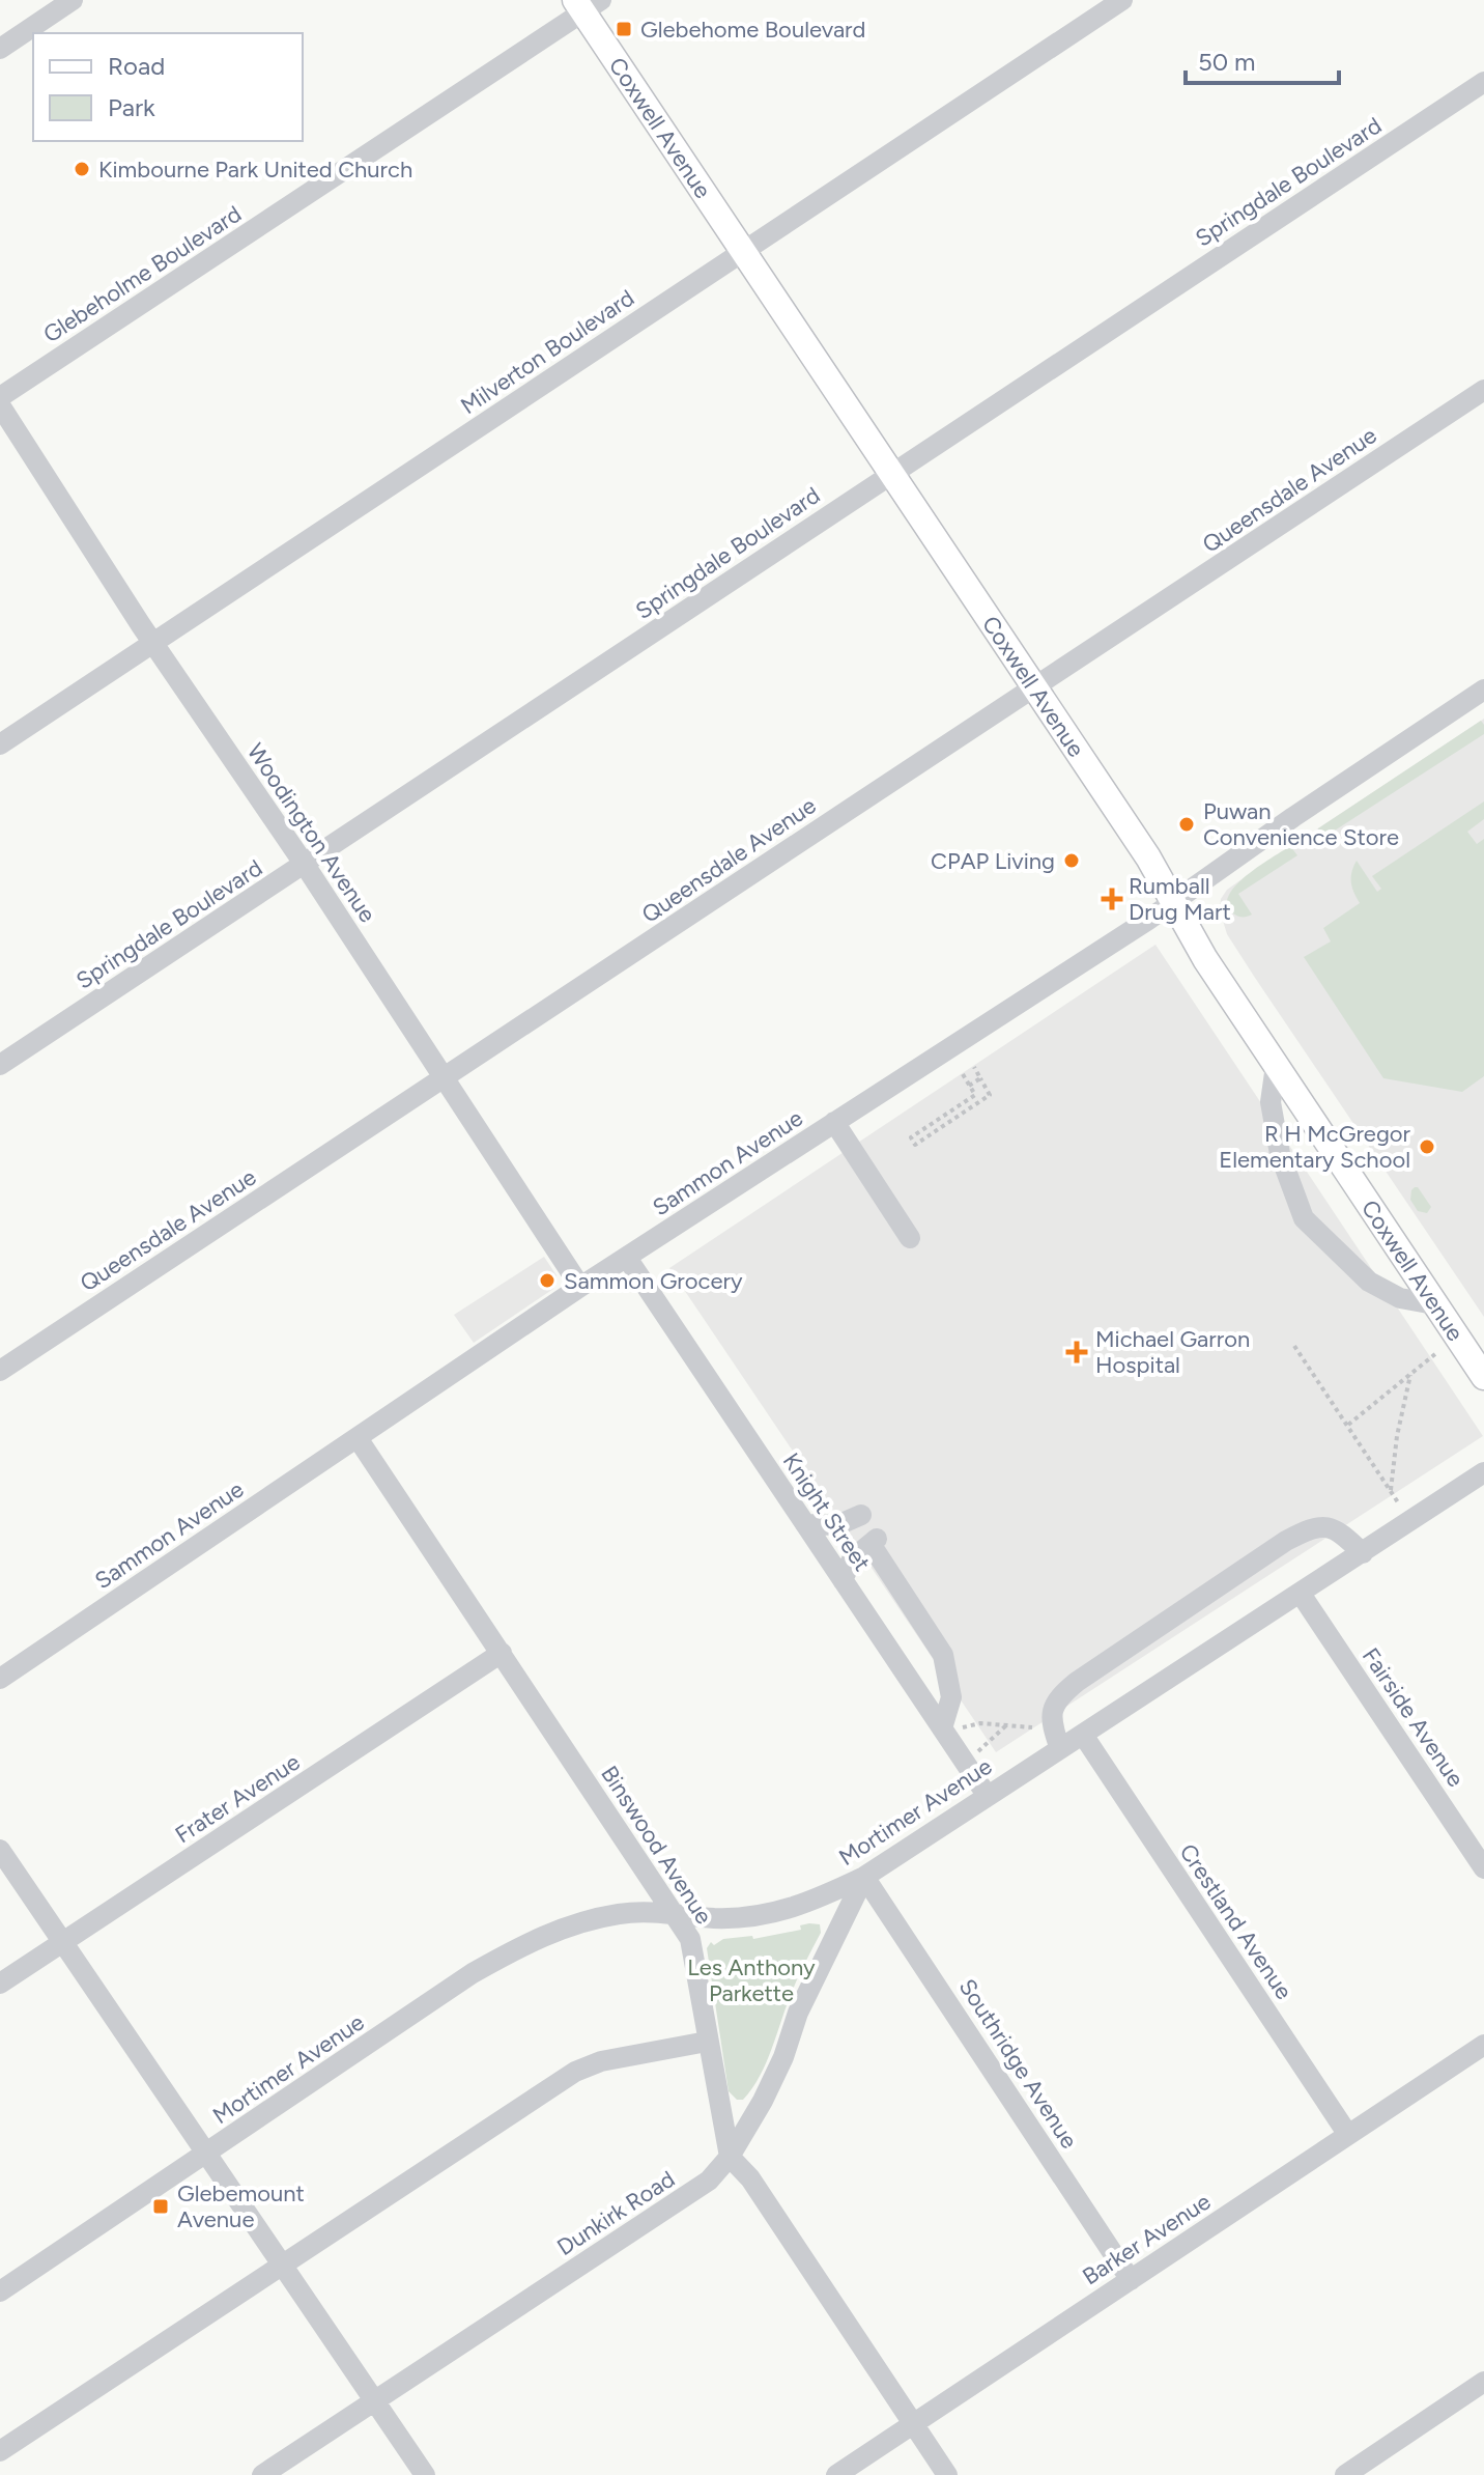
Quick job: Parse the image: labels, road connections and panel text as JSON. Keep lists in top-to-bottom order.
{
  "streets": {
    "main road": ["Coxwell Avenue"],
    "street": [
      "Springdale Boulevard",
      "Glebeholme Boulevard",
      "Milverton Boulevard",
      "Queensdale Avenue",
      "Woodington Avenue",
      "Sammon Avenue",
      "Knight Street",
      "Fairside Avenue",
      "Frater Avenue",
      "Mortimer Avenue",
      "Binswood Avenue",
      "Crestland Avenue",
      "Southridge Avenue",
      "Dunkirk Road",
      "Barker Avenue"
    ]
  },
  "crossings": [
    ["Coxwell Avenue", "Springdale Boulevard"],
    ["Coxwell Avenue", "Glebeholme Boulevard"],
    ["Coxwell Avenue", "Milverton Boulevard"],
    ["Coxwell Avenue", "Queensdale Avenue"],
    ["Coxwell Avenue", "Sammon Avenue"],
    ["Springdale Boulevard", "Woodington Avenue"],
    ["Milverton Boulevard", "Woodington Avenue"],
    ["Queensdale Avenue", "Woodington Avenue"],
    ["Woodington Avenue", "Sammon Avenue"],
    ["Sammon Avenue", "Knight Street"],
    ["Sammon Avenue", "Binswood Avenue"],
    ["Knight Street", "Mortimer Avenue"],
    ["Fairside Avenue", "Mortimer Avenue"],
    ["Frater Avenue", "Binswood Avenue"],
    ["Mortimer Avenue", "Binswood Avenue"],
    ["Mortimer Avenue", "Crestland Avenue"],
    ["Mortimer Avenue", "Southridge Avenue"],
    ["Mortimer Avenue", "Dunkirk Road"],
    ["Binswood Avenue", "Dunkirk Road"],
    ["Binswood Avenue", "Barker Avenue"],
    ["Crestland Avenue", "Barker Avenue"],
    ["Southridge Avenue", "Dunkirk Road"],
    ["Southridge Avenue", "Barker Avenue"]
  ],
  "parks": ["Les Anthony Parkette"],
  "places": {
    "transit": ["Glebehome Boulevard", "Glebemount Avenue"],
    "other": [
      "Kimbourne Park United Church",
      "Puwan Convenience Store",
      "CPAP Living",
      "R H McGregor Elementary School",
      "Sammon Grocery"
    ],
    "health": ["Rumball Drug Mart", "Michael Garron Hospital"]
  },
  "legend": ["Road", "Park"],
  "scale_bar": "50 m"
}
